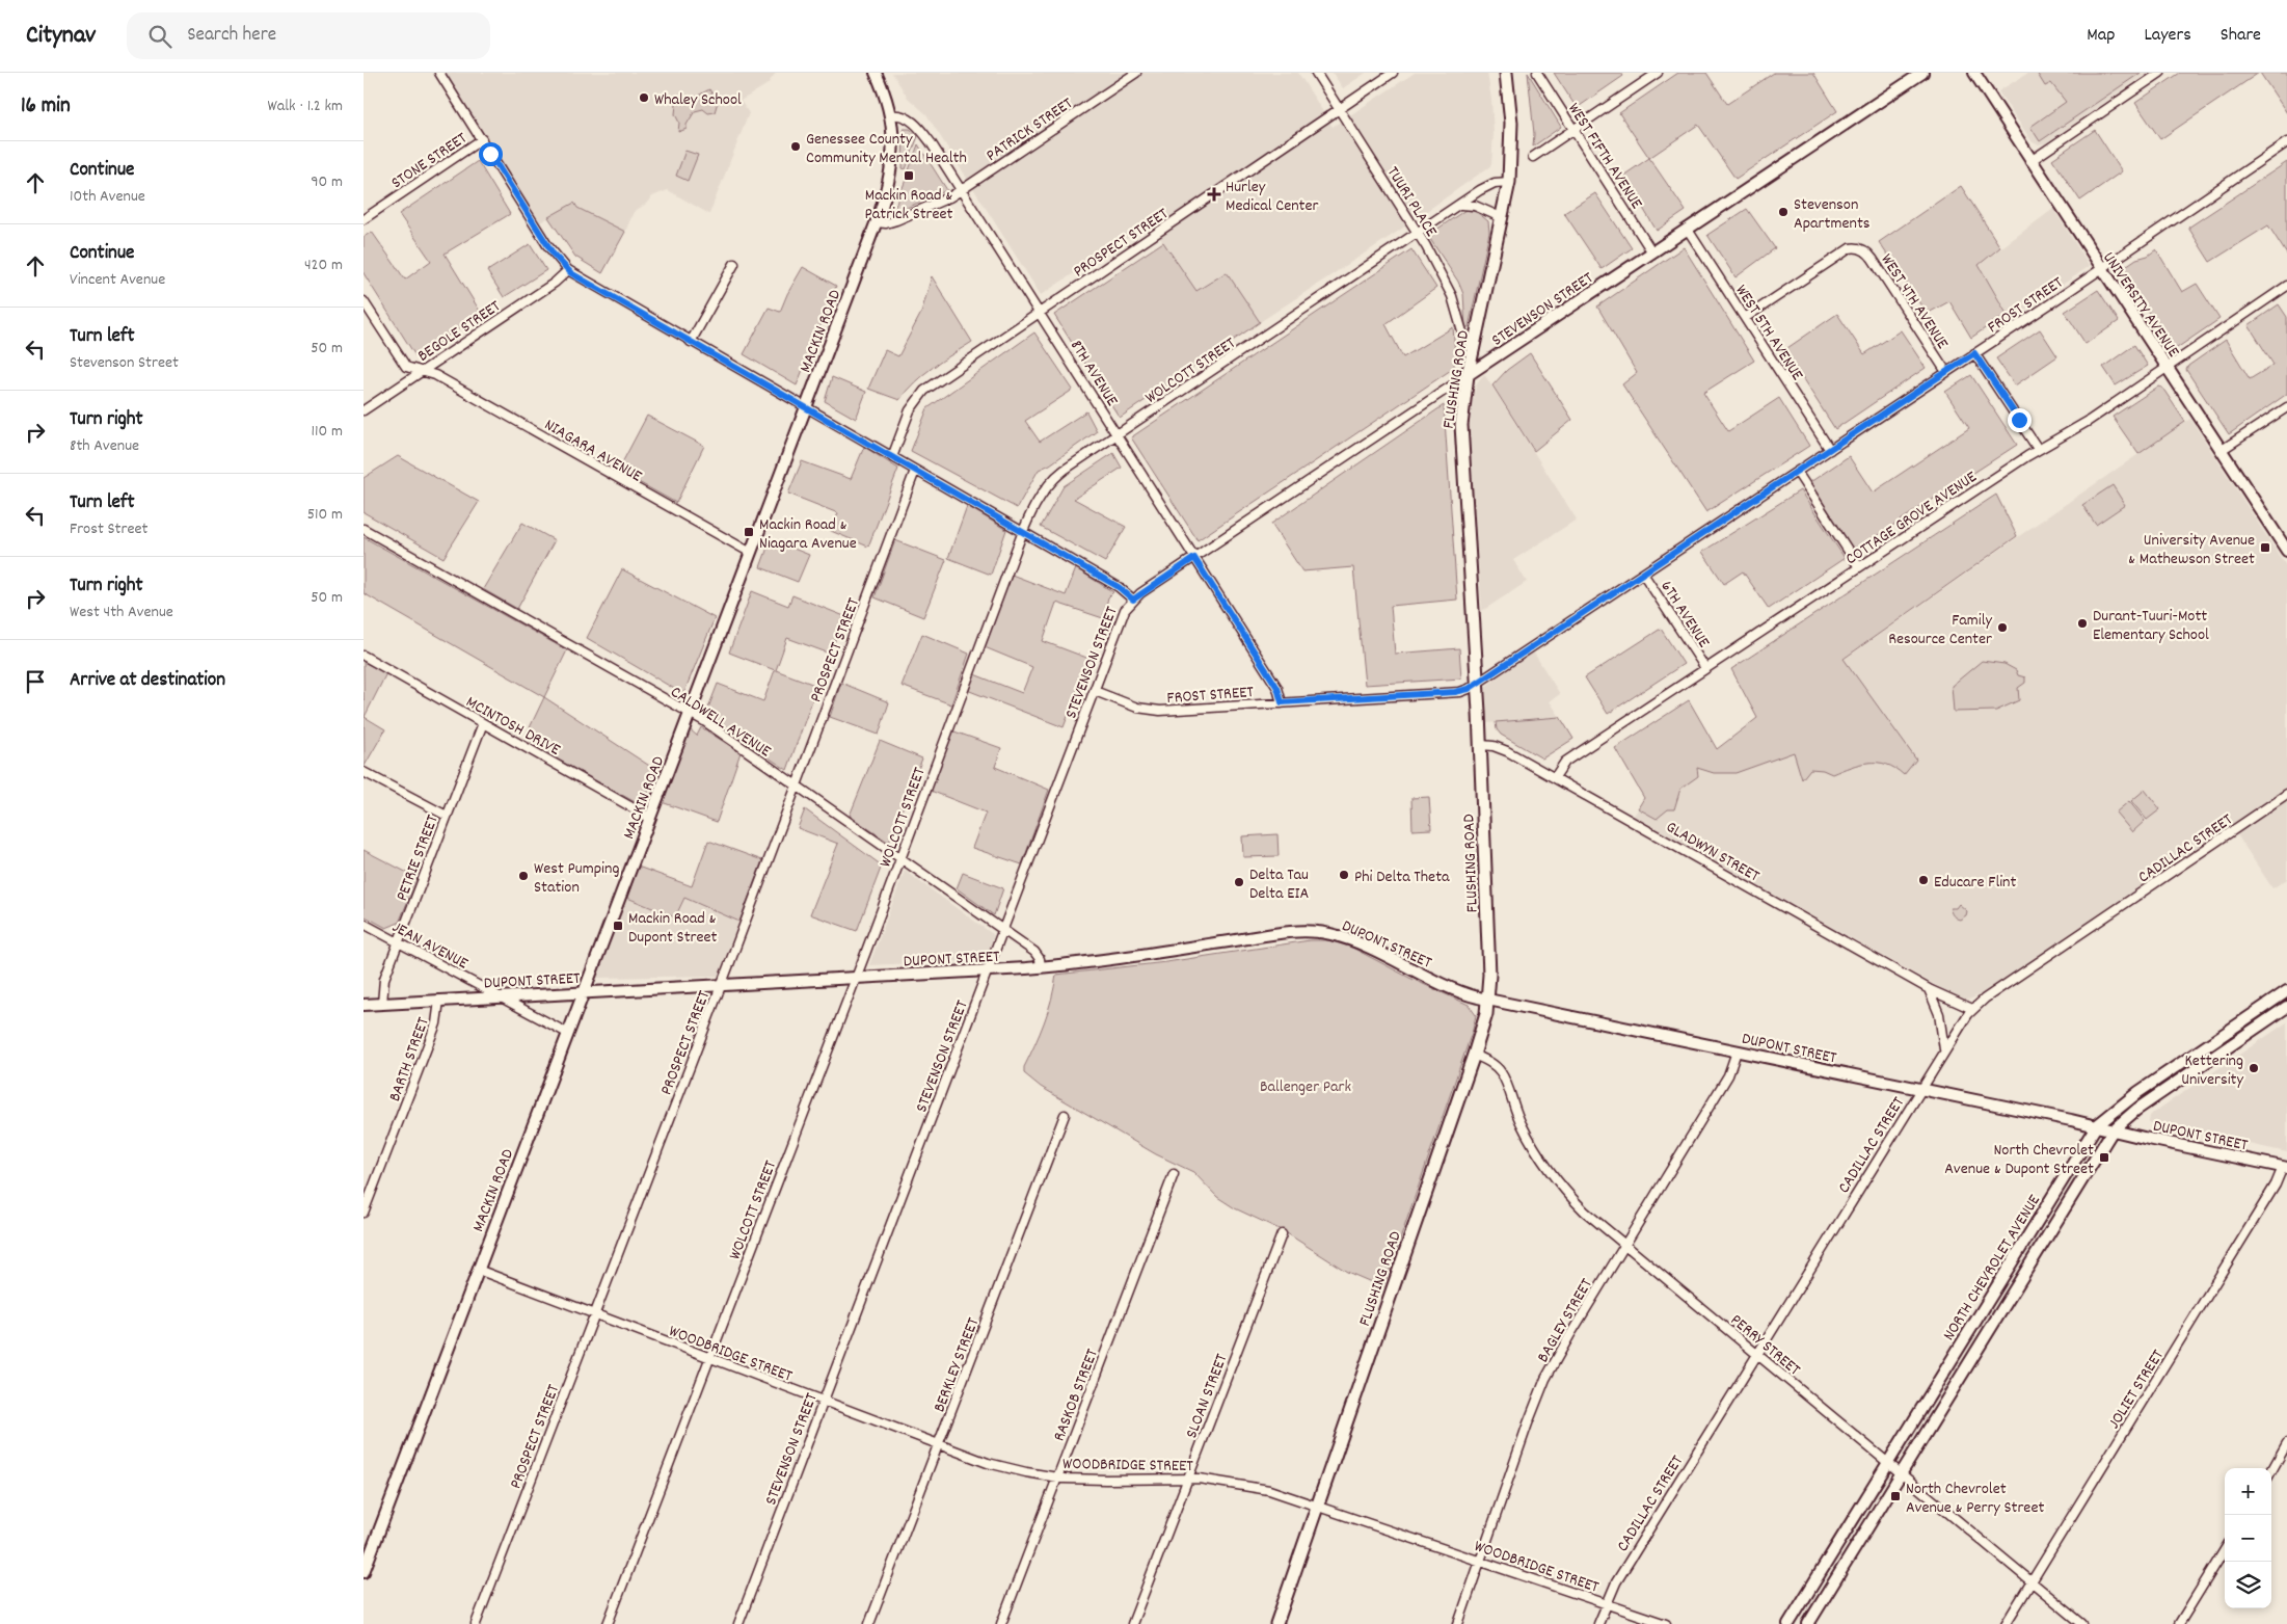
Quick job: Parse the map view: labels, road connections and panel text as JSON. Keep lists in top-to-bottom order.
{
  "streets": {
    "main road": ["FLUSHING ROAD"],
    "street": [
      "PATRICK STREET",
      "WEST FIFTH AVENUE",
      "STONE STREET",
      "TUURI PLACE",
      "PROSPECT STREET",
      "WEST 4TH AVENUE",
      "FROST STREET",
      "UNIVERSITY AVENUE",
      "STEVENSON STREET",
      "BEGOLE STREET",
      "MACKIN ROAD",
      "WEST 5TH AVENUE",
      "WOLCOTT STREET",
      "8TH AVENUE",
      "NIAGARA AVENUE",
      "COTTAGE GROVE AVENUE",
      "6TH AVENUE",
      "CALDWELL AVENUE",
      "MCINTOSH DRIVE",
      "CADILLAC STREET",
      "GLADWYN STREET",
      "PETRIE STREET",
      "DUPONT STREET",
      "JEAN AVENUE",
      "BARTH STREET",
      "NORTH CHEVROLET AVENUE",
      "BAGLEY STREET",
      "PERRY STREET",
      "WOODBRIDGE STREET",
      "BERKLEY STREET",
      "JOLIET STREET",
      "RASKOB STREET",
      "SLOAN STREET"
    ]
  },
  "crossings": [
    ["PATRICK STREET", "MACKIN ROAD"],
    ["PATRICK STREET", "8TH AVENUE"],
    ["WEST FIFTH AVENUE", "STEVENSON STREET"],
    ["TUURI PLACE", "PROSPECT STREET"],
    ["TUURI PLACE", "WOLCOTT STREET"],
    ["TUURI PLACE", "FLUSHING ROAD"],
    ["PROSPECT STREET", "8TH AVENUE"],
    ["PROSPECT STREET", "CALDWELL AVENUE"],
    ["PROSPECT STREET", "DUPONT STREET"],
    ["PROSPECT STREET", "WOODBRIDGE STREET"],
    ["WEST 4TH AVENUE", "FROST STREET"],
    ["WEST 4TH AVENUE", "WEST 5TH AVENUE"],
    ["WEST 4TH AVENUE", "COTTAGE GROVE AVENUE"],
    ["FROST STREET", "UNIVERSITY AVENUE"],
    ["FROST STREET", "STEVENSON STREET"],
    ["FROST STREET", "WEST 5TH AVENUE"],
    ["FROST STREET", "8TH AVENUE"],
    ["FROST STREET", "FLUSHING ROAD"],
    ["FROST STREET", "6TH AVENUE"],
    ["UNIVERSITY AVENUE", "COTTAGE GROVE AVENUE"],
    ["STEVENSON STREET", "WEST 5TH AVENUE"],
    ["STEVENSON STREET", "8TH AVENUE"],
    ["STEVENSON STREET", "FLUSHING ROAD"],
    ["STEVENSON STREET", "CALDWELL AVENUE"],
    ["STEVENSON STREET", "DUPONT STREET"],
    ["STEVENSON STREET", "WOODBRIDGE STREET"],
    ["BEGOLE STREET", "NIAGARA AVENUE"],
    ["MACKIN ROAD", "8TH AVENUE"],
    ["MACKIN ROAD", "NIAGARA AVENUE"],
    ["MACKIN ROAD", "CALDWELL AVENUE"],
    ["MACKIN ROAD", "MCINTOSH DRIVE"],
    ["MACKIN ROAD", "DUPONT STREET"],
    ["MACKIN ROAD", "JEAN AVENUE"],
    ["MACKIN ROAD", "WOODBRIDGE STREET"],
    ["WOLCOTT STREET", "8TH AVENUE"],
    ["WOLCOTT STREET", "FLUSHING ROAD"],
    ["WOLCOTT STREET", "CALDWELL AVENUE"],
    ["WOLCOTT STREET", "DUPONT STREET"],
    ["WOLCOTT STREET", "WOODBRIDGE STREET"],
    ["FLUSHING ROAD", "GLADWYN STREET"],
    ["FLUSHING ROAD", "DUPONT STREET"],
    ["FLUSHING ROAD", "PERRY STREET"],
    ["FLUSHING ROAD", "WOODBRIDGE STREET"],
    ["COTTAGE GROVE AVENUE", "6TH AVENUE"],
    ["COTTAGE GROVE AVENUE", "GLADWYN STREET"],
    ["CALDWELL AVENUE", "DUPONT STREET"],
    ["MCINTOSH DRIVE", "PETRIE STREET"],
    ["CADILLAC STREET", "GLADWYN STREET"],
    ["CADILLAC STREET", "DUPONT STREET"],
    ["CADILLAC STREET", "PERRY STREET"],
    ["CADILLAC STREET", "WOODBRIDGE STREET"],
    ["PETRIE STREET", "DUPONT STREET"],
    ["PETRIE STREET", "JEAN AVENUE"],
    ["DUPONT STREET", "JEAN AVENUE"],
    ["DUPONT STREET", "BARTH STREET"],
    ["DUPONT STREET", "NORTH CHEVROLET AVENUE"],
    ["DUPONT STREET", "BAGLEY STREET"],
    ["DUPONT STREET", "JOLIET STREET"],
    ["NORTH CHEVROLET AVENUE", "PERRY STREET"],
    ["BAGLEY STREET", "PERRY STREET"],
    ["BAGLEY STREET", "WOODBRIDGE STREET"],
    ["PERRY STREET", "JOLIET STREET"],
    ["WOODBRIDGE STREET", "BERKLEY STREET"],
    ["WOODBRIDGE STREET", "RASKOB STREET"],
    ["WOODBRIDGE STREET", "SLOAN STREET"]
  ],
  "parks": ["Ballenger Park"],
  "places": {
    "other": [
      "Whaley School",
      "Genessee County Community Mental Health",
      "Stevenson Apartments",
      "Durant-Tuuri-Mott Elementary School",
      "Family Resource Center",
      "Phi Delta Theta",
      "West Pumping Station",
      "Educare Flint",
      "Delta Tau Delta EIA",
      "Kettering University"
    ],
    "transit": [
      "Mackin Road & Patrick Street",
      "Mackin Road & Niagara Avenue",
      "University Avenue & Mathewson Street",
      "Mackin Road & Dupont Street",
      "North Chevrolet Avenue & Dupont Street",
      "North Chevrolet Avenue & Perry Street"
    ],
    "health": ["Hurley Medical Center"]
  },
  "page": {
    "header": "Citynav",
    "search": "Search here",
    "nav": ["Map", "Layers", "Share"],
    "heading": ["16 min", "Walk · 1.2 km"],
    "list": [
      ["Continue", "10th Avenue", "90 m"],
      ["Continue", "Vincent Avenue", "420 m"],
      ["Turn left", "Stevenson Street", "50 m"],
      ["Turn right", "8th Avenue", "110 m"],
      ["Turn left", "Frost Street", "510 m"],
      ["Turn right", "West 4th Avenue", "50 m"],
      "Arrive at destination"
    ],
    "map_buttons": ["+", "−"]
  }
}
